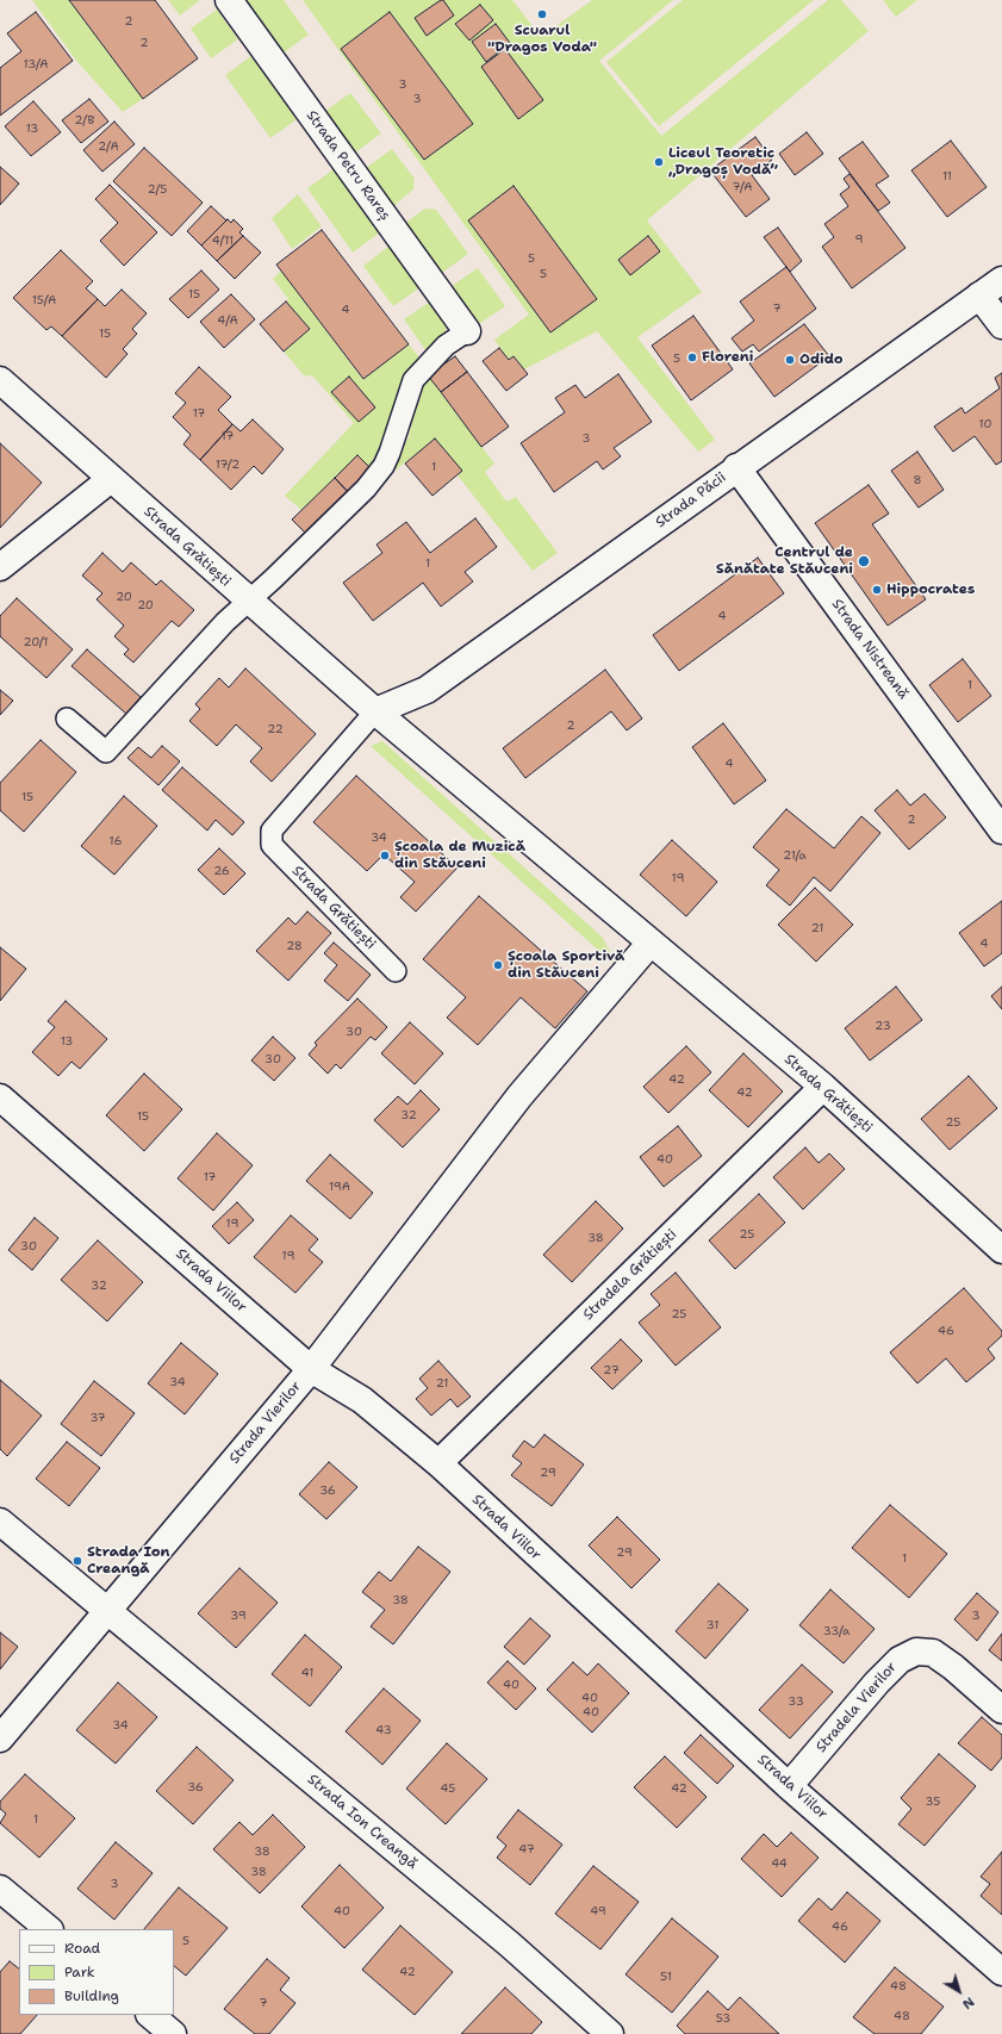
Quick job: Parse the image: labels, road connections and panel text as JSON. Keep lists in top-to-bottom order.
{
  "streets": {
    "street": [
      "Strada Petru Rareș",
      "Strada Păcii",
      "Strada Grătiești",
      "Strada Nistreană",
      "Stradela Grătiești",
      "Strada Viilor",
      "Strada Vierilor",
      "Stradela Vierilor",
      "Strada Ion Creangă"
    ]
  },
  "crossings": [
    ["Strada Păcii", "Strada Grătiești"],
    ["Strada Păcii", "Strada Nistreană"],
    ["Strada Grătiești", "Stradela Grătiești"],
    ["Strada Grătiești", "Strada Vierilor"],
    ["Stradela Grătiești", "Strada Viilor"],
    ["Strada Viilor", "Strada Vierilor"],
    ["Strada Viilor", "Stradela Vierilor"],
    ["Strada Vierilor", "Strada Ion Creangă"]
  ],
  "places": [
    "Scuarul \"Dragos Voda\"",
    "Liceul Teoretic „Dragoș Vodă”",
    "Floreni",
    "Odido",
    "Centrul de Sănătate Stăuceni",
    "Hippocrates",
    "Școala de Muzică din Stăuceni",
    "Școala Sportivă din Stăuceni",
    "Strada Ion Creangă"
  ],
  "house_numbers": [
    "2",
    "2",
    "13/A",
    "3",
    "3",
    "2/B",
    "13",
    "2/A",
    "11",
    "7/A",
    "2/5",
    "9",
    "4/11",
    "5",
    "5",
    "15",
    "15/A",
    "7",
    "4",
    "4/A",
    "15",
    "5",
    "17",
    "10",
    "17",
    "3",
    "17/2",
    "1",
    "8",
    "1",
    "20",
    "20",
    "4",
    "20/1",
    "1",
    "2",
    "22",
    "4",
    "15",
    "2",
    "34",
    "16",
    "21/a",
    "26",
    "19",
    "21",
    "4",
    "28",
    "23",
    "30",
    "13",
    "30",
    "42",
    "42",
    "32",
    "15",
    "25",
    "40",
    "17",
    "19A",
    "19",
    "25",
    "38",
    "30",
    "19",
    "32",
    "25",
    "46",
    "27",
    "34",
    "21",
    "37",
    "29",
    "36",
    "29",
    "1",
    "38",
    "39",
    "3",
    "31",
    "33/a",
    "41",
    "40",
    "40",
    "33",
    "40",
    "34",
    "43",
    "36",
    "45",
    "42",
    "35",
    "1",
    "47",
    "38",
    "44",
    "38",
    "3",
    "40",
    "49",
    "46",
    "5",
    "42",
    "51",
    "48",
    "7",
    "48",
    "53"
  ],
  "legend": ["Road", "Park", "Building"],
  "north": "bottom right"
}
